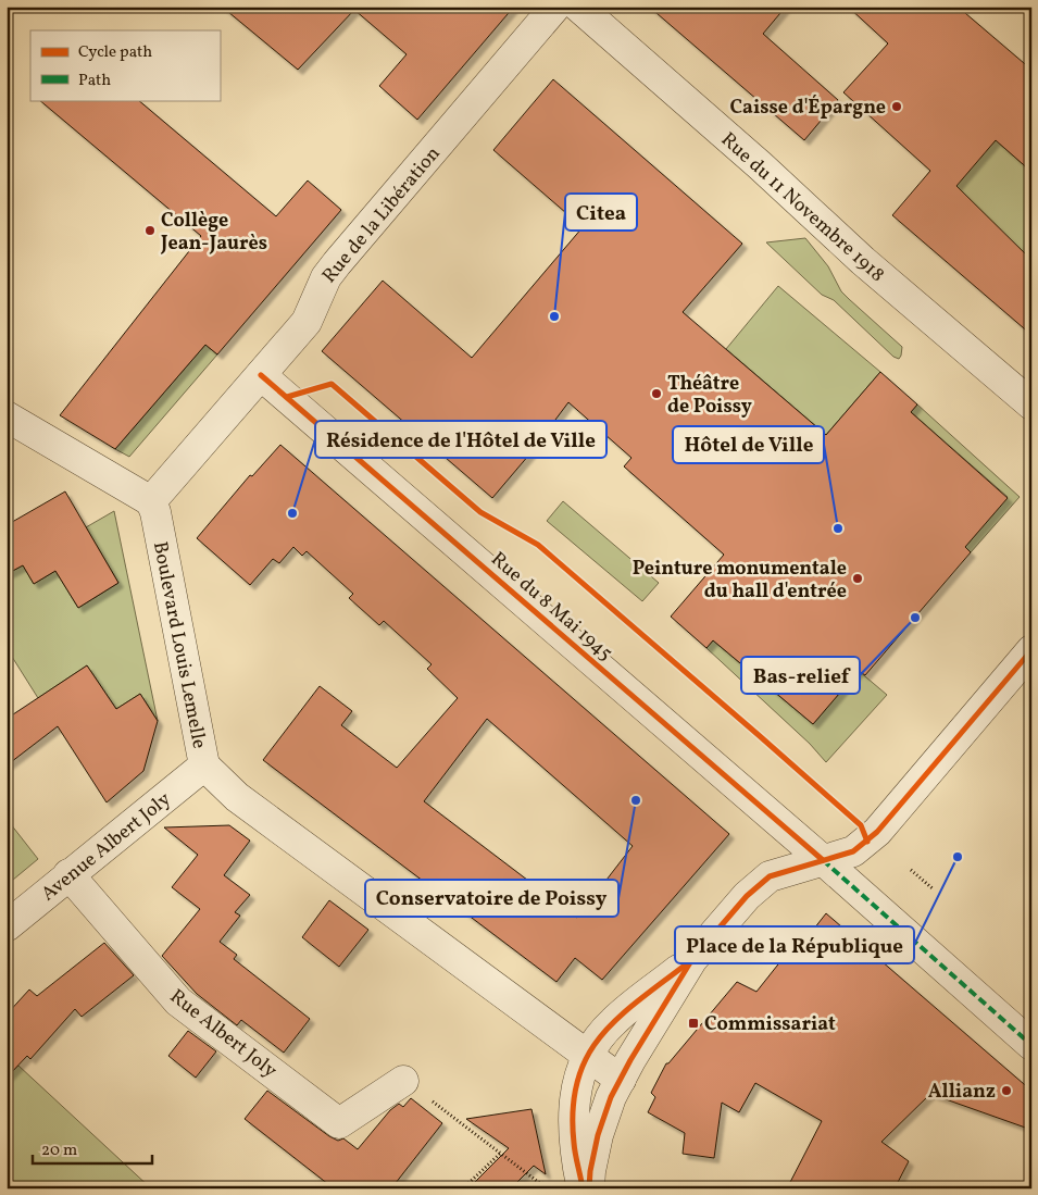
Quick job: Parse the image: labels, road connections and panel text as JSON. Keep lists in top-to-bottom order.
{
  "streets": {
    "street": [
      "Rue du 11 Novembre 1918",
      "Rue de la Libération",
      "Rue du 8 Mai 1945",
      "Boulevard Louis Lemelle",
      "Avenue Albert Joly",
      "Rue Albert Joly"
    ]
  },
  "crossings": [
    ["Rue de la Libération", "Rue du 8 Mai 1945"],
    ["Rue de la Libération", "Boulevard Louis Lemelle"],
    ["Boulevard Louis Lemelle", "Avenue Albert Joly"],
    ["Avenue Albert Joly", "Rue Albert Joly"]
  ],
  "places": {
    "other": [
      "Caisse d'Épargne",
      "Collège Jean-Jaurès",
      "Citea",
      "Théâtre de Poissy",
      "Résidence de l'Hôtel de Ville",
      "Hôtel de Ville",
      "Peinture monumentale du hall d'entrée",
      "Bas-relief",
      "Conservatoire de Poissy",
      "Place de la République",
      "Allianz"
    ],
    "transit": ["Commissariat"]
  },
  "legend": ["Cycle path", "Path"],
  "scale_bar": "20 m"
}
